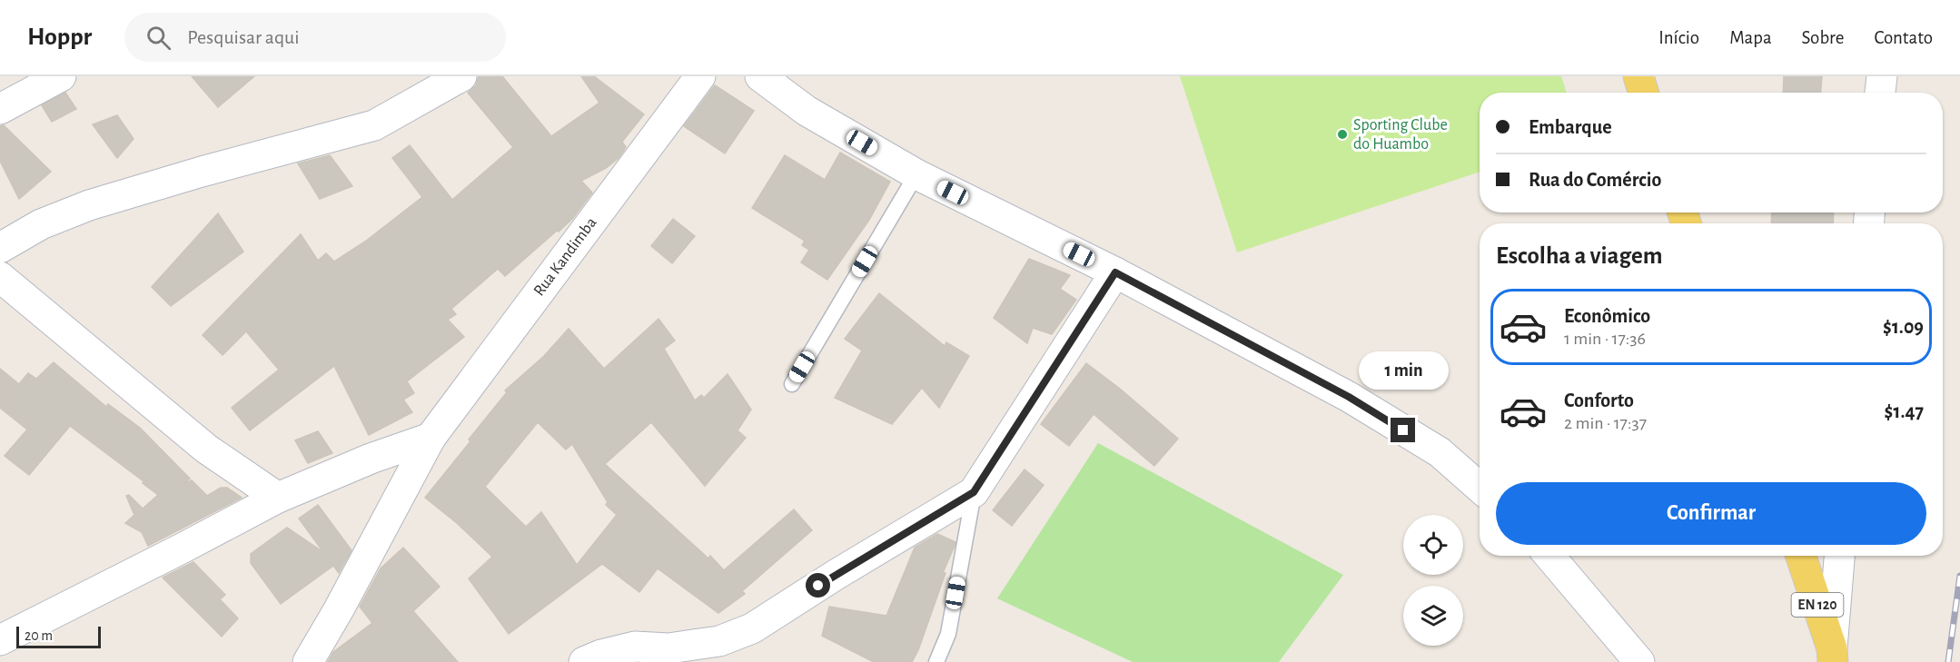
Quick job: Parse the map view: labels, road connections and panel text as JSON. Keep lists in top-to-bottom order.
{
  "streets": {
    "main road": ["EN 120"],
    "street": ["Rua Kandimba"]
  },
  "places": ["Sporting Clube do Huambo"],
  "scale_bar": "20 m",
  "page": {
    "header": "Hoppr",
    "search": "Pesquisar aqui",
    "nav": [
      "Início",
      "Mapa",
      "Sobre",
      "Contato"
    ],
    "banner": ["Embarque", "Rua do Comércio"],
    "heading": "Escolha a viagem",
    "list": [
      {
        "name": "Econômico",
        "note": "1 min · 17:36",
        "value": "$1.09"
      },
      {
        "name": "Conforto",
        "note": "2 min · 17:37",
        "value": "$1.47"
      }
    ],
    "bubble": "1 min",
    "buttons": "Confirmar",
    "scale": "20 m"
  }
}
